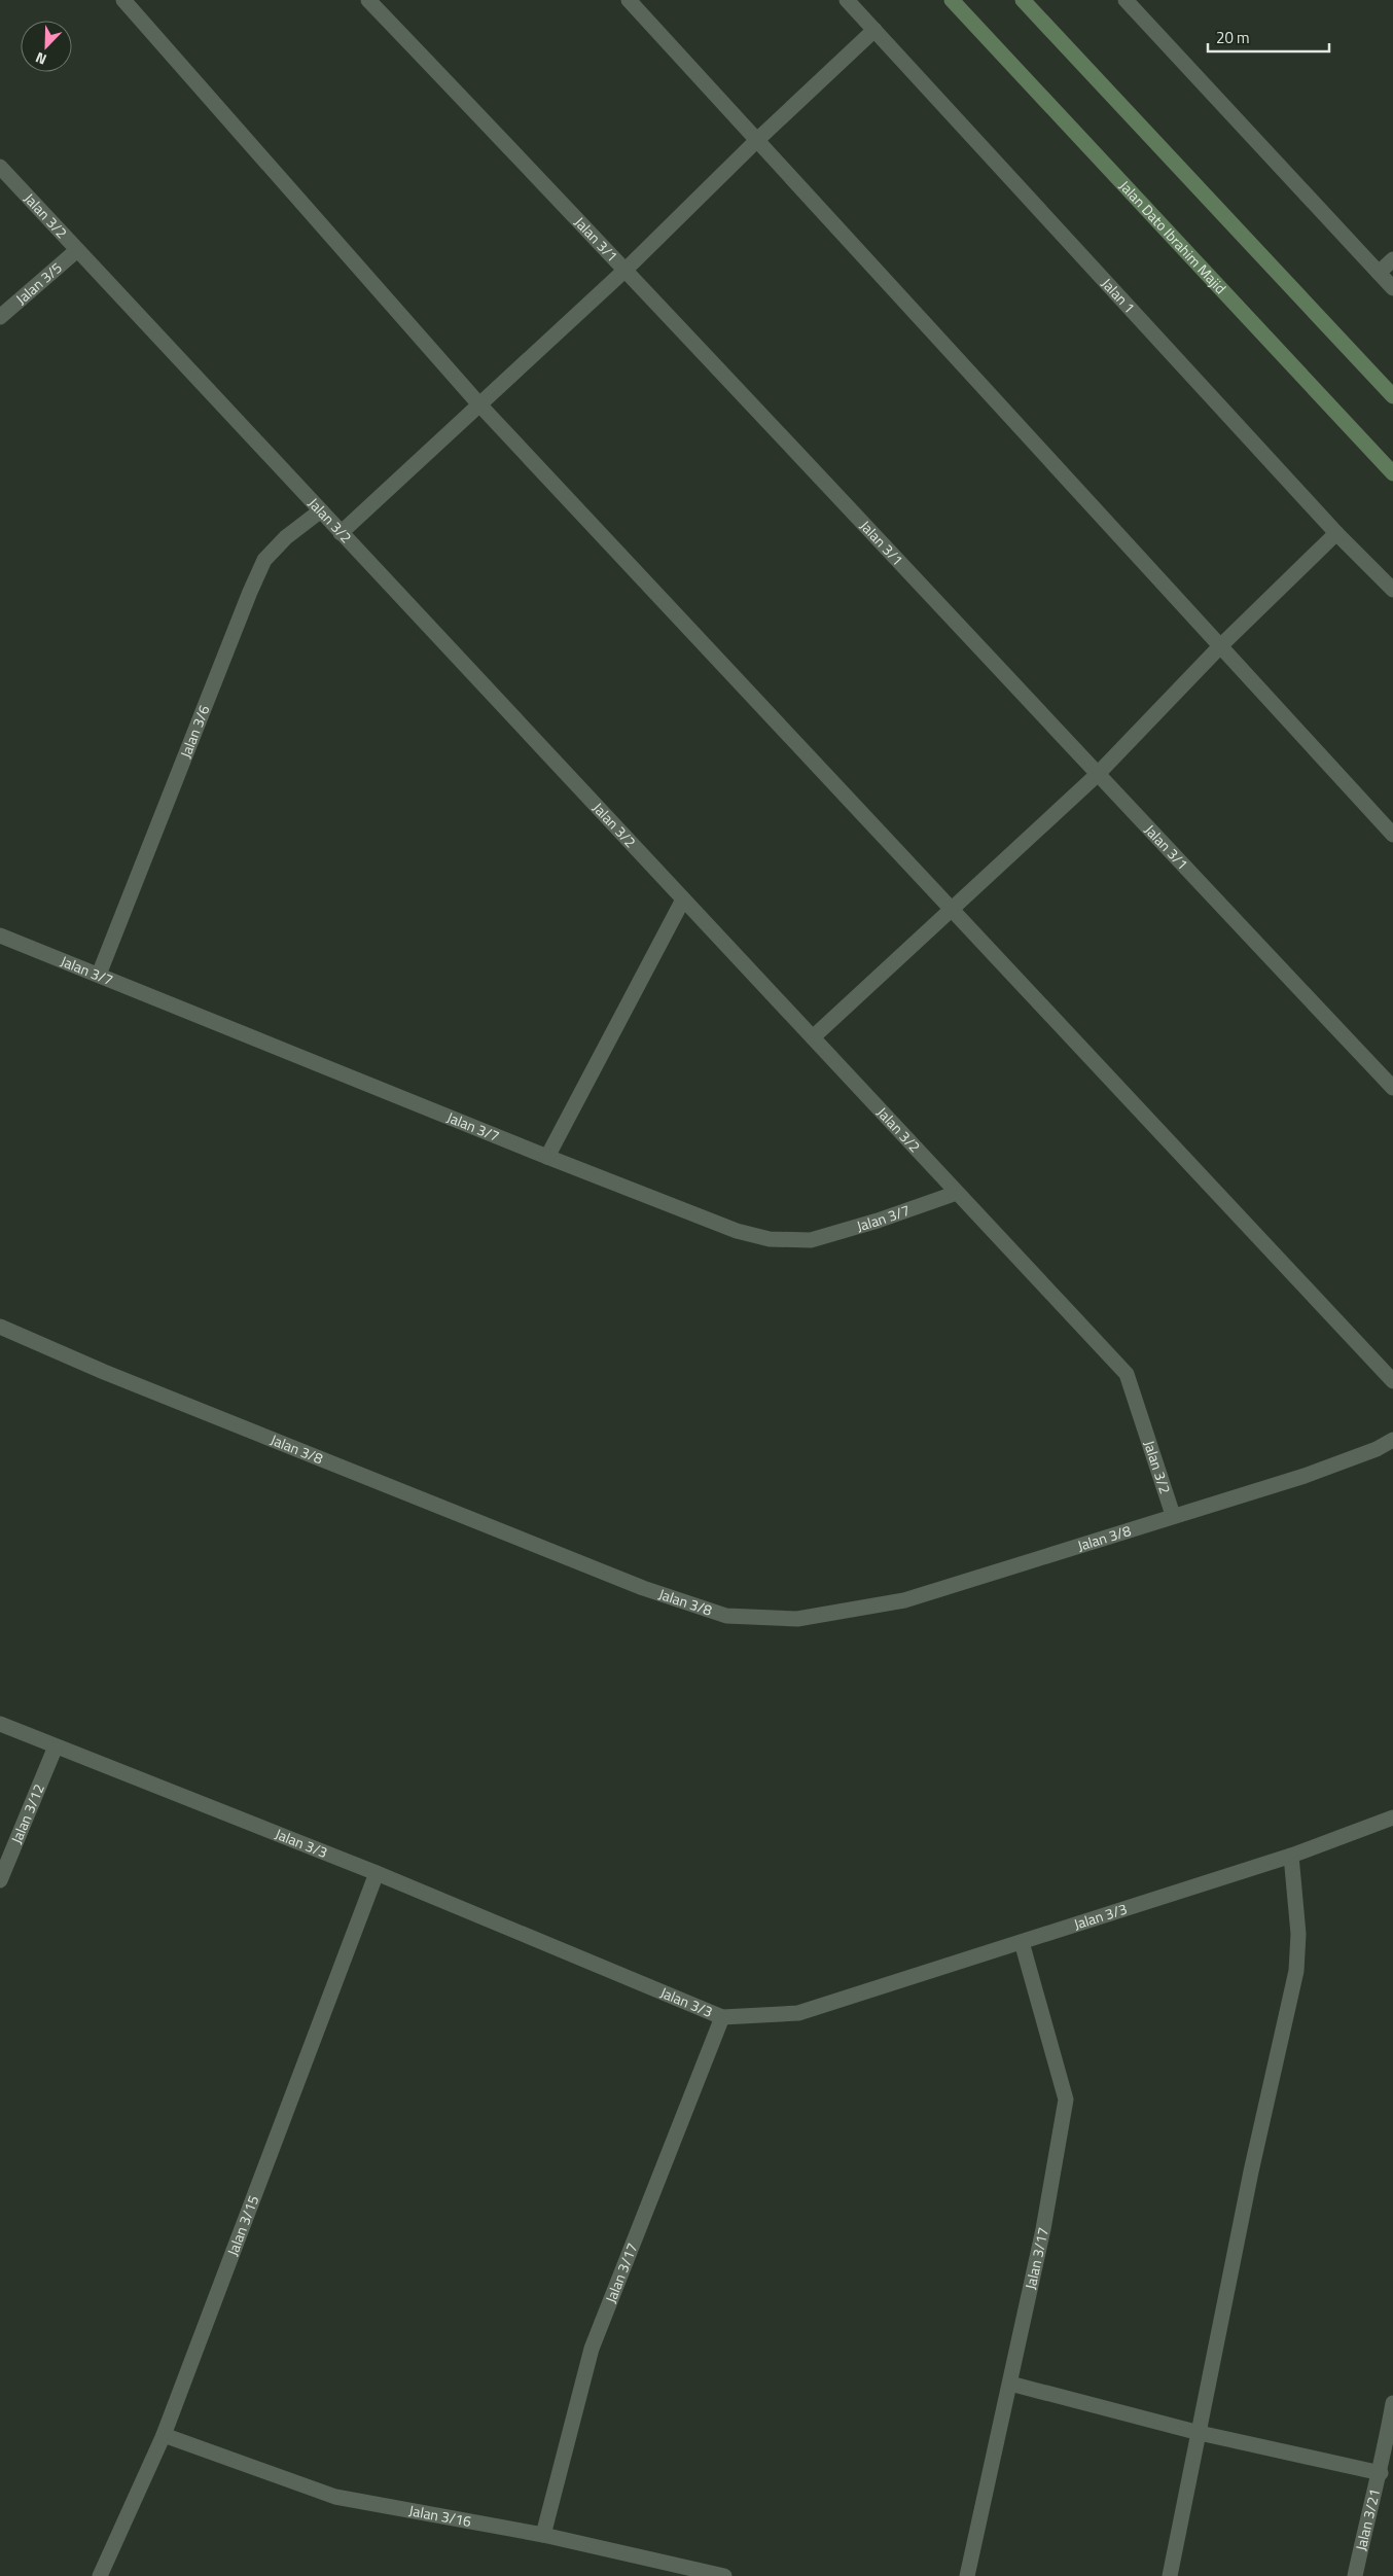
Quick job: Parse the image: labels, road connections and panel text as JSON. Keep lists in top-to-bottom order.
{
  "streets": {
    "street": [
      "Jalan 3/2",
      "Jalan Dato Ibrahim Majid",
      "Jalan 3/1",
      "Jalan 3/5",
      "Jalan 1",
      "Jalan 3/6",
      "Jalan 3/7",
      "Jalan 3/8",
      "Jalan 3/12",
      "Jalan 3/3",
      "Jalan 3/15",
      "Jalan 3/17",
      "Jalan 3/16",
      "Jalan 3/21"
    ]
  },
  "crossings": [
    ["Jalan 3/2", "Jalan 3/5"],
    ["Jalan 3/2", "Jalan 3/6"],
    ["Jalan 3/2", "Jalan 3/7"],
    ["Jalan 3/2", "Jalan 3/8"],
    ["Jalan 3/6", "Jalan 3/7"],
    ["Jalan 3/12", "Jalan 3/3"],
    ["Jalan 3/3", "Jalan 3/15"],
    ["Jalan 3/3", "Jalan 3/17"],
    ["Jalan 3/15", "Jalan 3/16"],
    ["Jalan 3/17", "Jalan 3/16"]
  ],
  "scale_bar": "20 m",
  "north": "bottom left"
}
